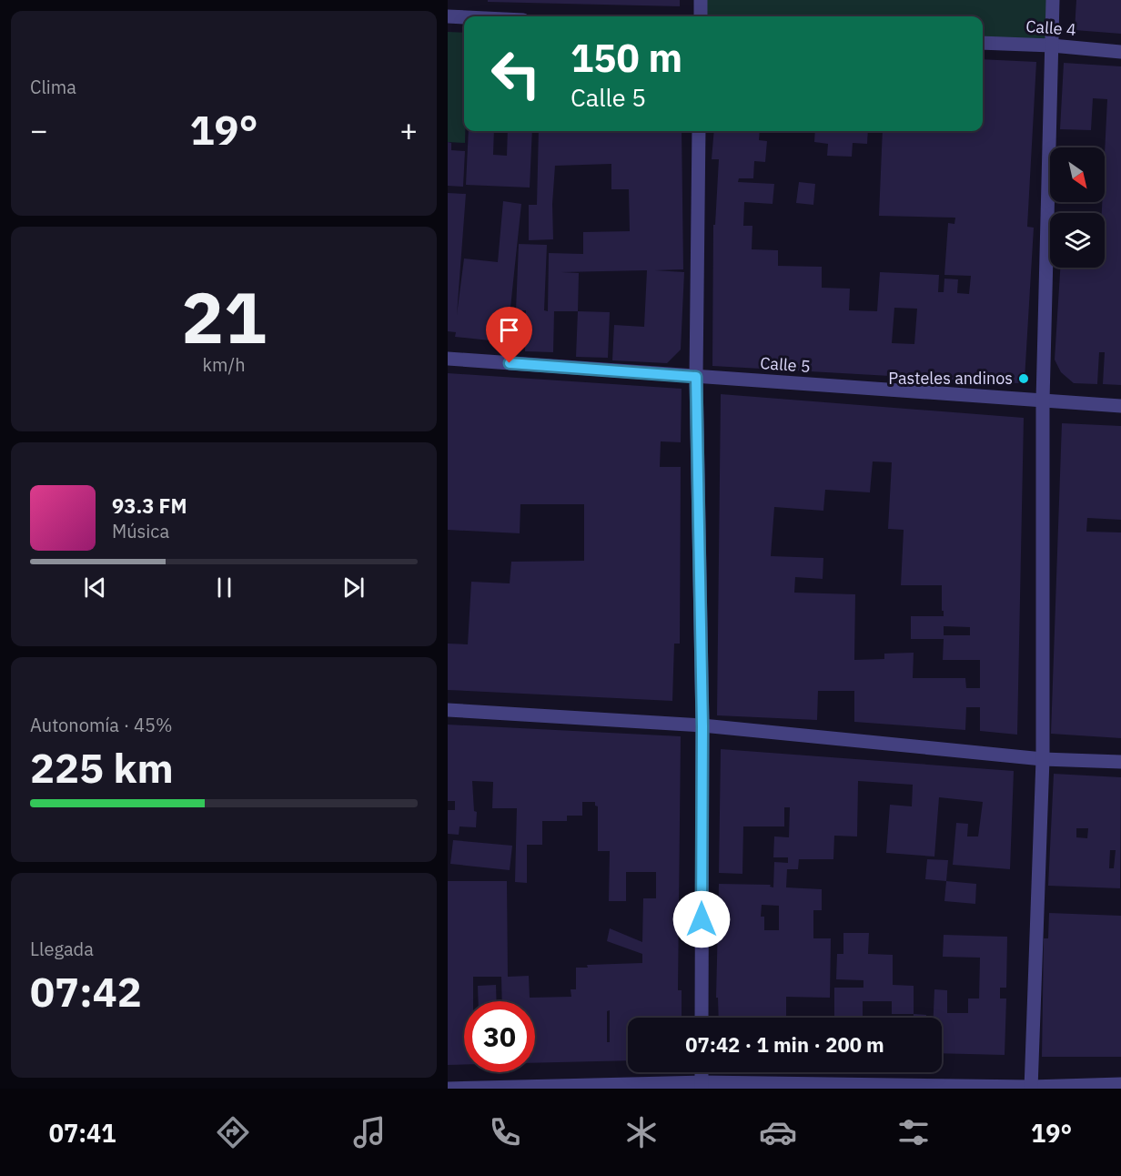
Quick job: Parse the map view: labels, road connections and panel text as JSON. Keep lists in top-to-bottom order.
{
  "streets": {
    "street": ["Calle 4", "Calle 5"]
  },
  "places": ["Pasteles andinos"],
  "north": "bottom right",
  "page": {
    "tile": [
      "Clima",
      ["21", "km/h"],
      ["Autonomía · 45%", "225 km"],
      ["Llegada", "07:42"]
    ],
    "turn": ["150 m", "Calle 5"],
    "heat": ["−", "19°", "+"],
    "song": ["93.3 FM", "Música"],
    "limit": "30",
    "trip": "07:42 · 1 min · 200 m",
    "tabs": ["07:41", "19°"]
  }
}
